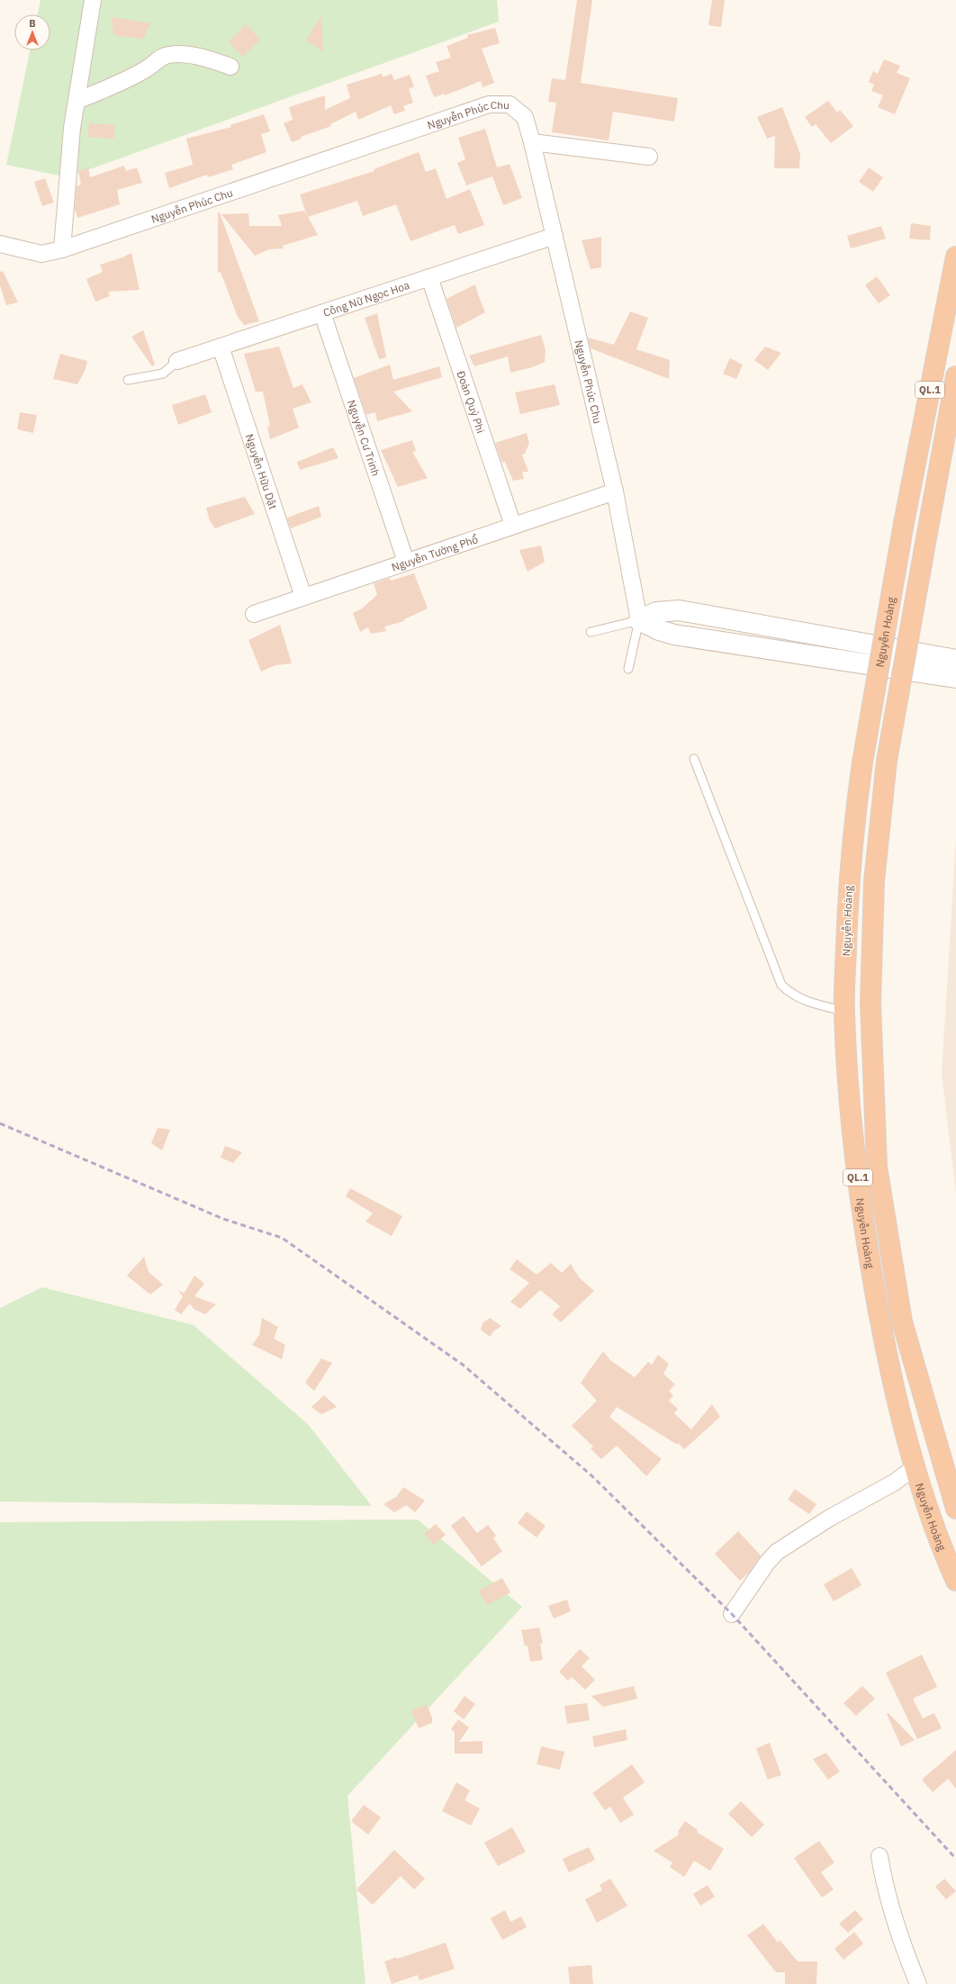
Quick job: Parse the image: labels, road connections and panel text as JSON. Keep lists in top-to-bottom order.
{
  "streets": {
    "highway": ["QL.1", "Nguyễn Hoàng"],
    "street": [
      "Nguyễn Phúc Chu",
      "Công Nữ Ngọc Hoa",
      "Đoàn Quý Phi",
      "Nguyễn Cư Trinh",
      "Nguyễn Hữu Dật",
      "Nguyễn Tường Phổ"
    ]
  },
  "crossings": [
    ["Nguyễn Phúc Chu", "Công Nữ Ngọc Hoa"],
    ["Nguyễn Phúc Chu", "Nguyễn Tường Phổ"],
    ["Công Nữ Ngọc Hoa", "Đoàn Quý Phi"],
    ["Công Nữ Ngọc Hoa", "Nguyễn Cư Trinh"],
    ["Công Nữ Ngọc Hoa", "Nguyễn Hữu Dật"],
    ["Đoàn Quý Phi", "Nguyễn Tường Phổ"],
    ["Nguyễn Cư Trinh", "Nguyễn Tường Phổ"],
    ["Nguyễn Hữu Dật", "Nguyễn Tường Phổ"]
  ],
  "north": "top"
}
